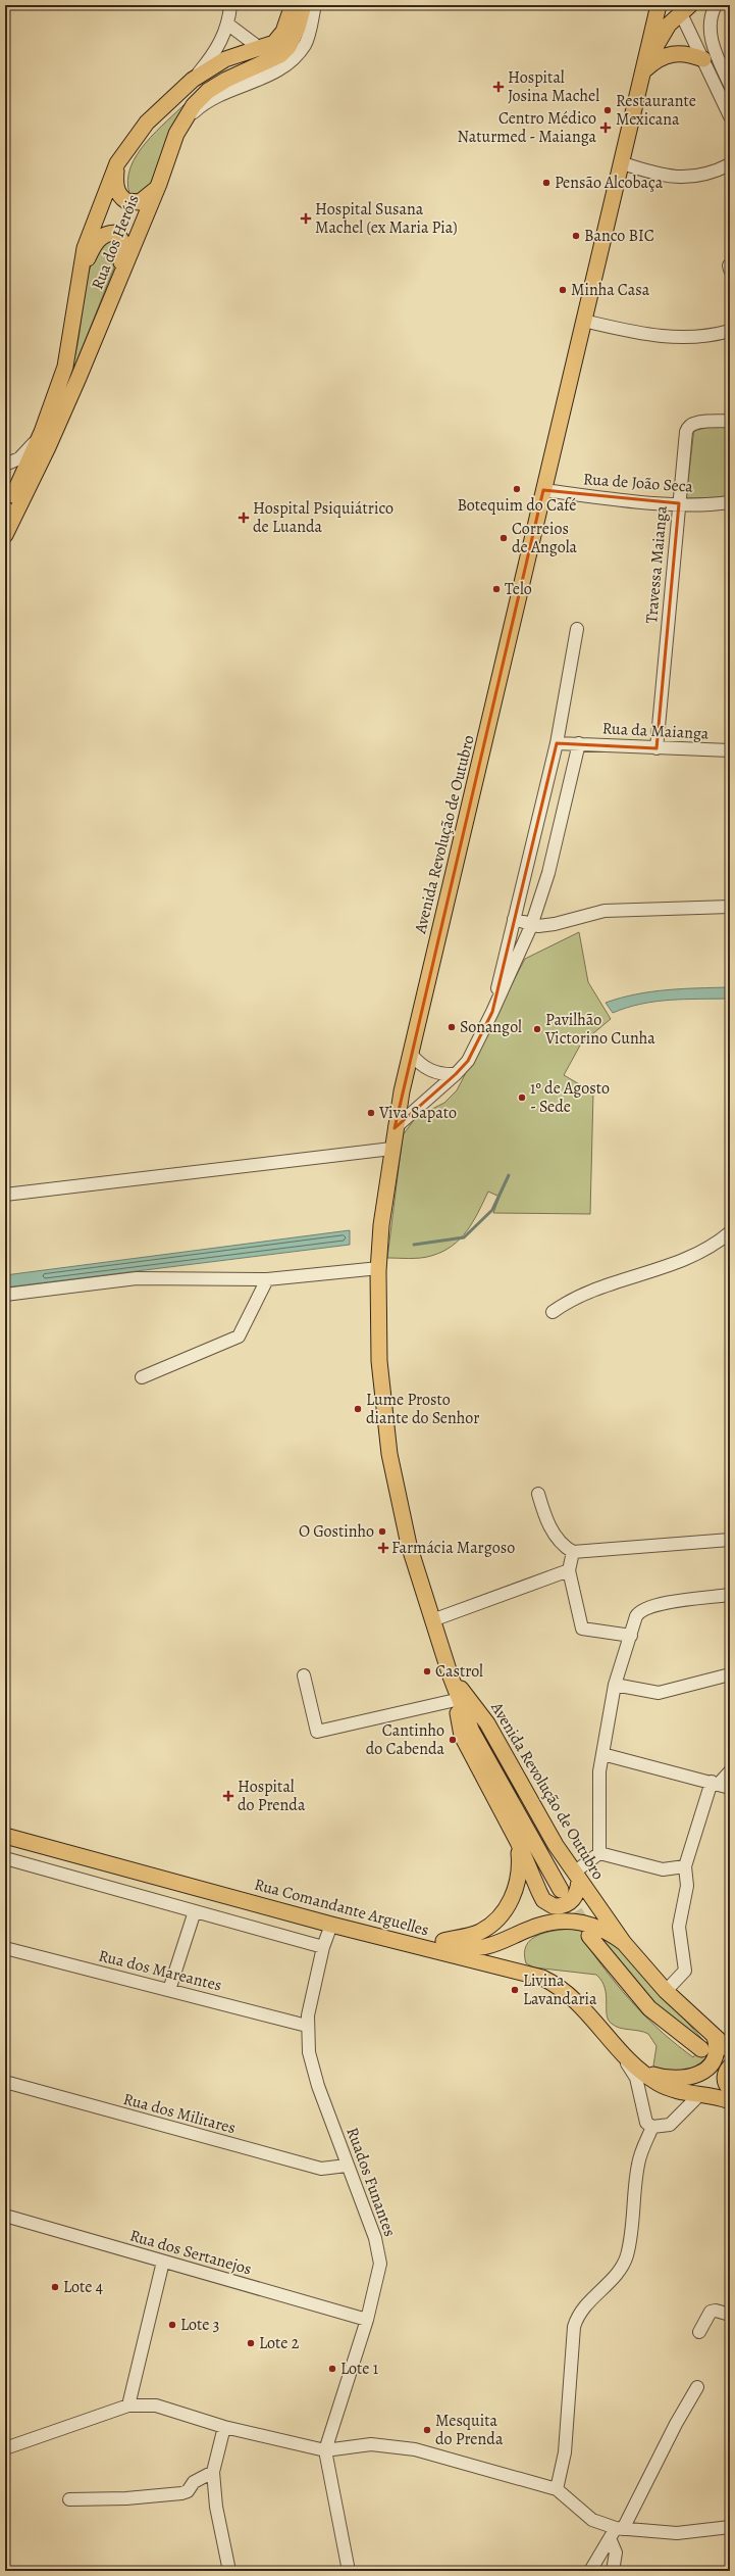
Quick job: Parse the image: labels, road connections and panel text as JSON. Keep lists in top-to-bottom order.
{
  "streets": {
    "main road": ["Rua dos Heróis", "Avenida Revolução de Outubro", "Rua Comandante Arguelles"],
    "street": [
      "Rua de João Seca",
      "Travessa Maianga",
      "Rua da Maianga",
      "Rua dos Mareantes",
      "Rua dos Militares",
      "Ruados Funantes",
      "Rua dos Sertanejos"
    ]
  },
  "crossings": [
    ["Rua de João Seca", "Travessa Maianga"],
    ["Rua de João Seca", "Avenida Revolução de Outubro"],
    ["Travessa Maianga", "Rua da Maianga"],
    ["Avenida Revolução de Outubro", "Rua Comandante Arguelles"],
    ["Rua Comandante Arguelles", "Ruados Funantes"],
    ["Rua dos Mareantes", "Ruados Funantes"],
    ["Rua dos Militares", "Ruados Funantes"],
    ["Ruados Funantes", "Rua dos Sertanejos"]
  ],
  "places": {
    "health": [
      "Hospital Josina Machel",
      "Centro Médico Naturmed - Maianga",
      "Hospital Susana Machel (ex Maria Pia)",
      "Hospital Psiquiátrico de Luanda",
      "Farmácia Margoso",
      "Hospital do Prenda"
    ],
    "other": [
      "Restaurante Mexicana",
      "Pensão Alcobaça",
      "Banco BIC",
      "Minha Casa",
      "Botequim do Café",
      "Correios de Angola",
      "Telo",
      "Sonangol",
      "Pavilhão Victorino Cunha",
      "1º de Agosto - Sede",
      "Viva Sapato",
      "Lume Prosto diante do Senhor",
      "O Gostinho",
      "Castrol",
      "Cantinho do Cabenda",
      "Livina Lavandaria",
      "Lote 4",
      "Lote 3",
      "Lote 2",
      "Lote 1",
      "Mesquita do Prenda"
    ]
  }
}
